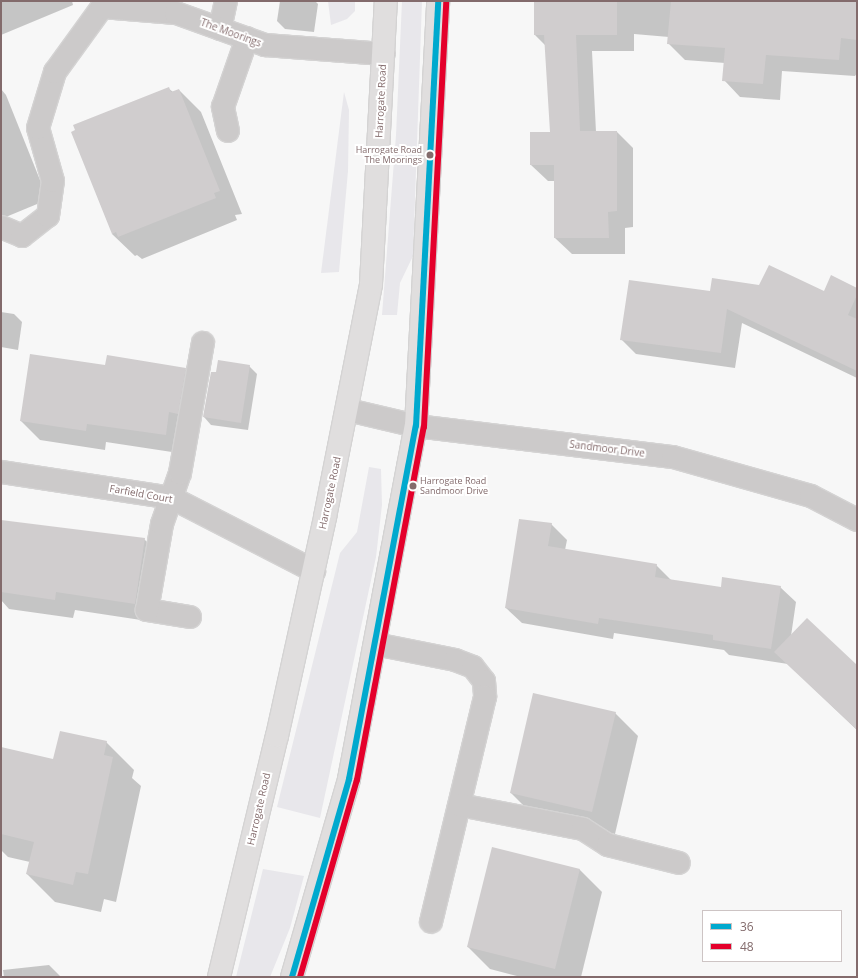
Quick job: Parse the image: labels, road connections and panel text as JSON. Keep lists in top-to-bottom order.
{
  "streets": {
    "highway": ["Harrogate Road"],
    "street": ["The Moorings", "Sandmoor Drive", "Farfield Court"]
  },
  "crossings": [
    ["The Moorings", "Harrogate Road"],
    ["Harrogate Road", "Sandmoor Drive"],
    ["Harrogate Road", "Farfield Court"]
  ],
  "places": ["Harrogate Road The Moorings", "Harrogate Road Sandmoor Drive"],
  "lines": ["transit line 36", "transit line 48"],
  "legend": ["36", "48"]
}
